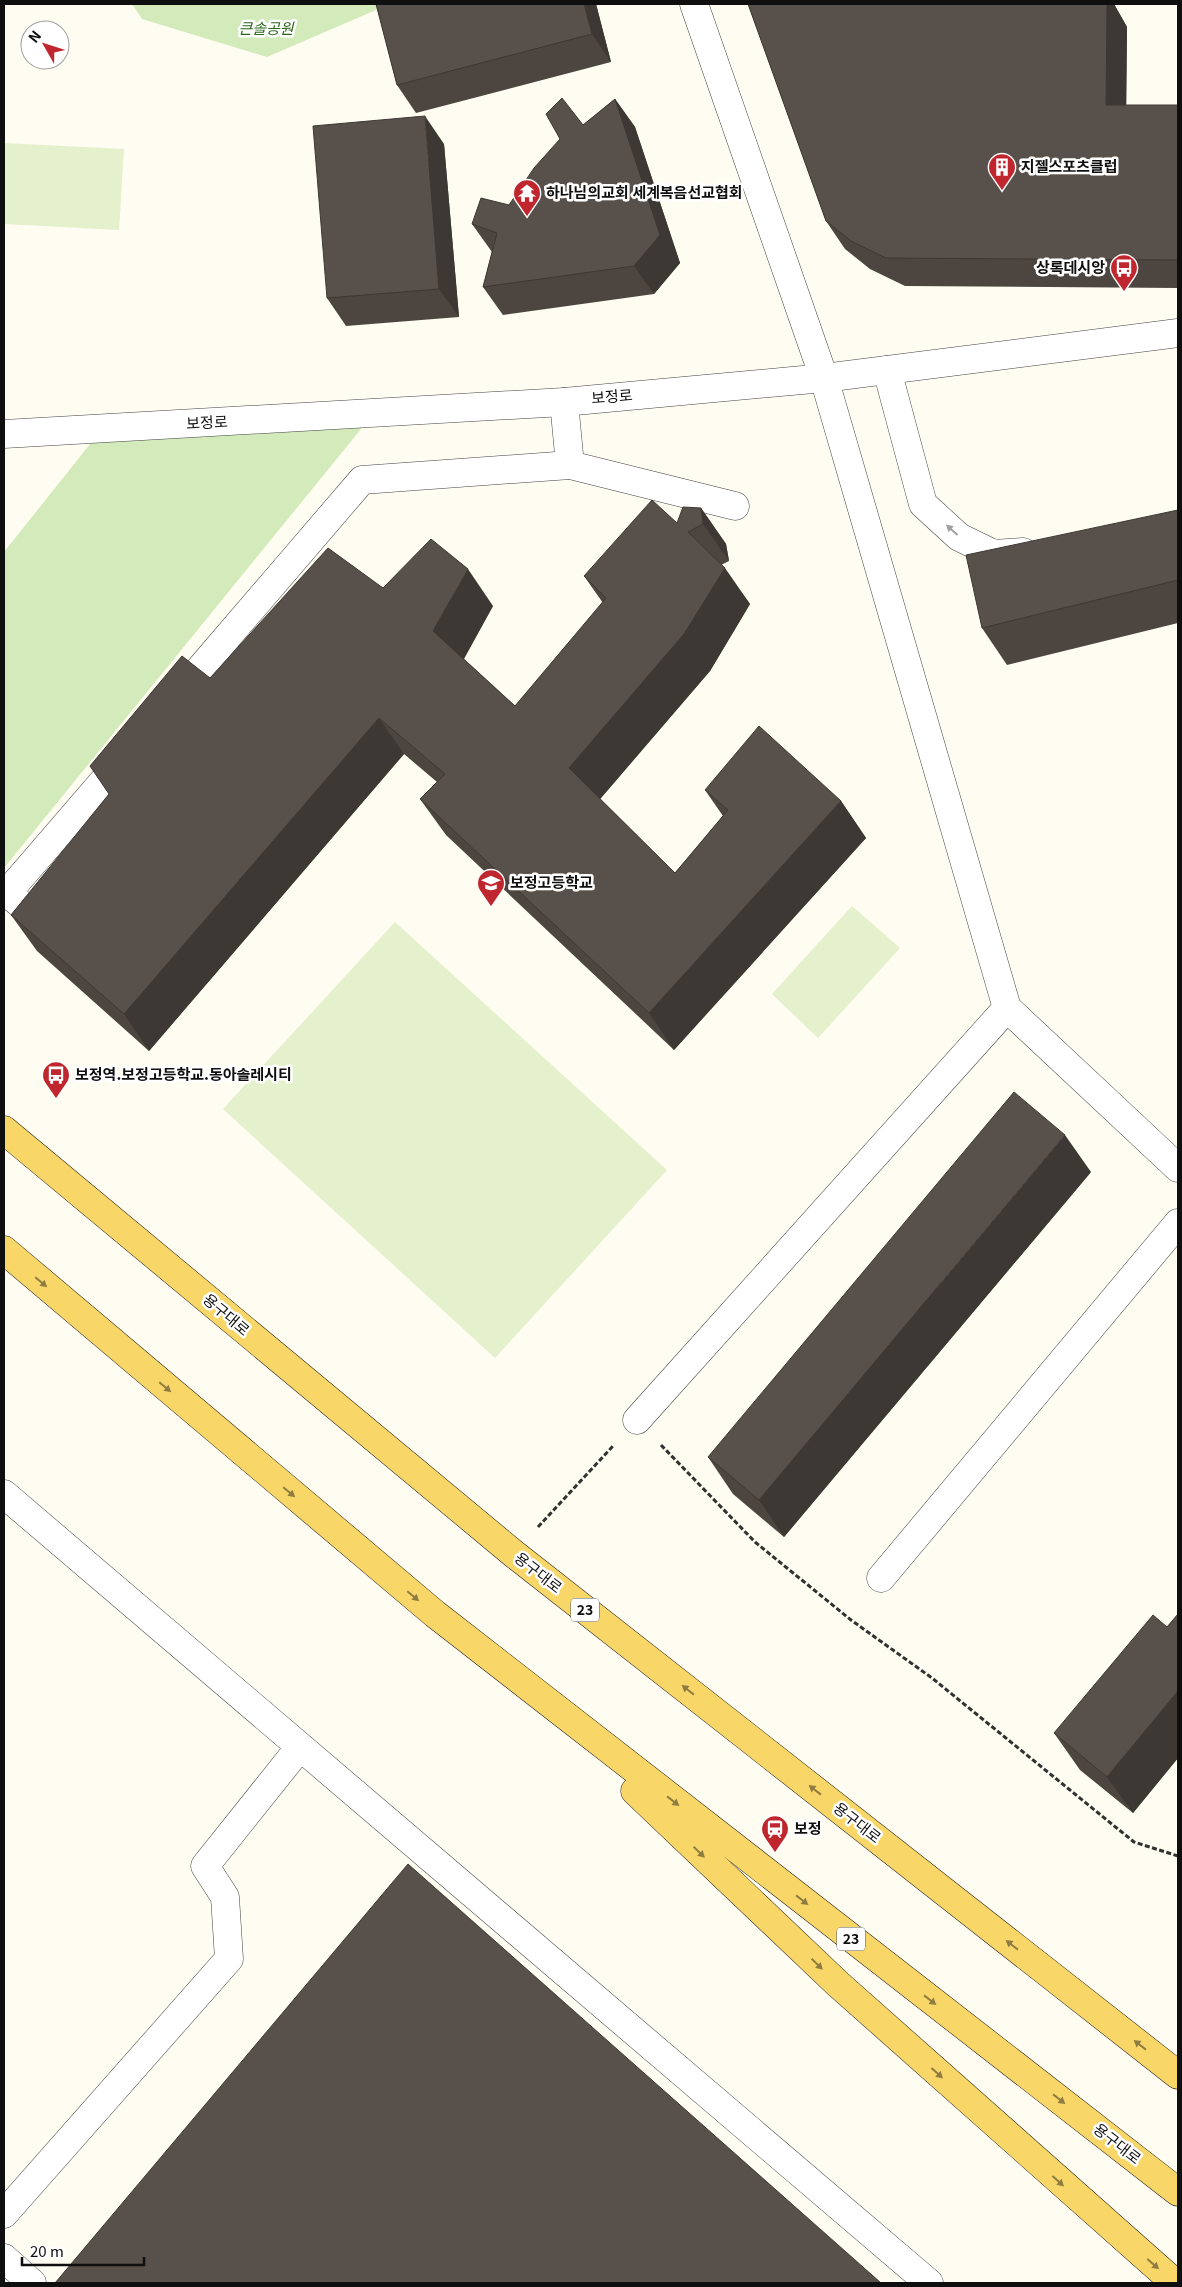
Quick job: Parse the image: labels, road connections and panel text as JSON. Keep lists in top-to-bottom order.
{
  "streets": {
    "main road": ["용구대로", "23"],
    "street": ["보정로"]
  },
  "parks": ["큰솔공원"],
  "places": {
    "building": ["지젤스포츠클럽"],
    "temple": ["하나님의교회 세계복음선교협회"],
    "bus stop": ["상록데시앙", "보정역.보정고등학교.동아솔레시티"],
    "school or university": ["보정고등학교"],
    "station": ["보정"]
  },
  "scale_bar": "20 m",
  "north": "top left"
}
